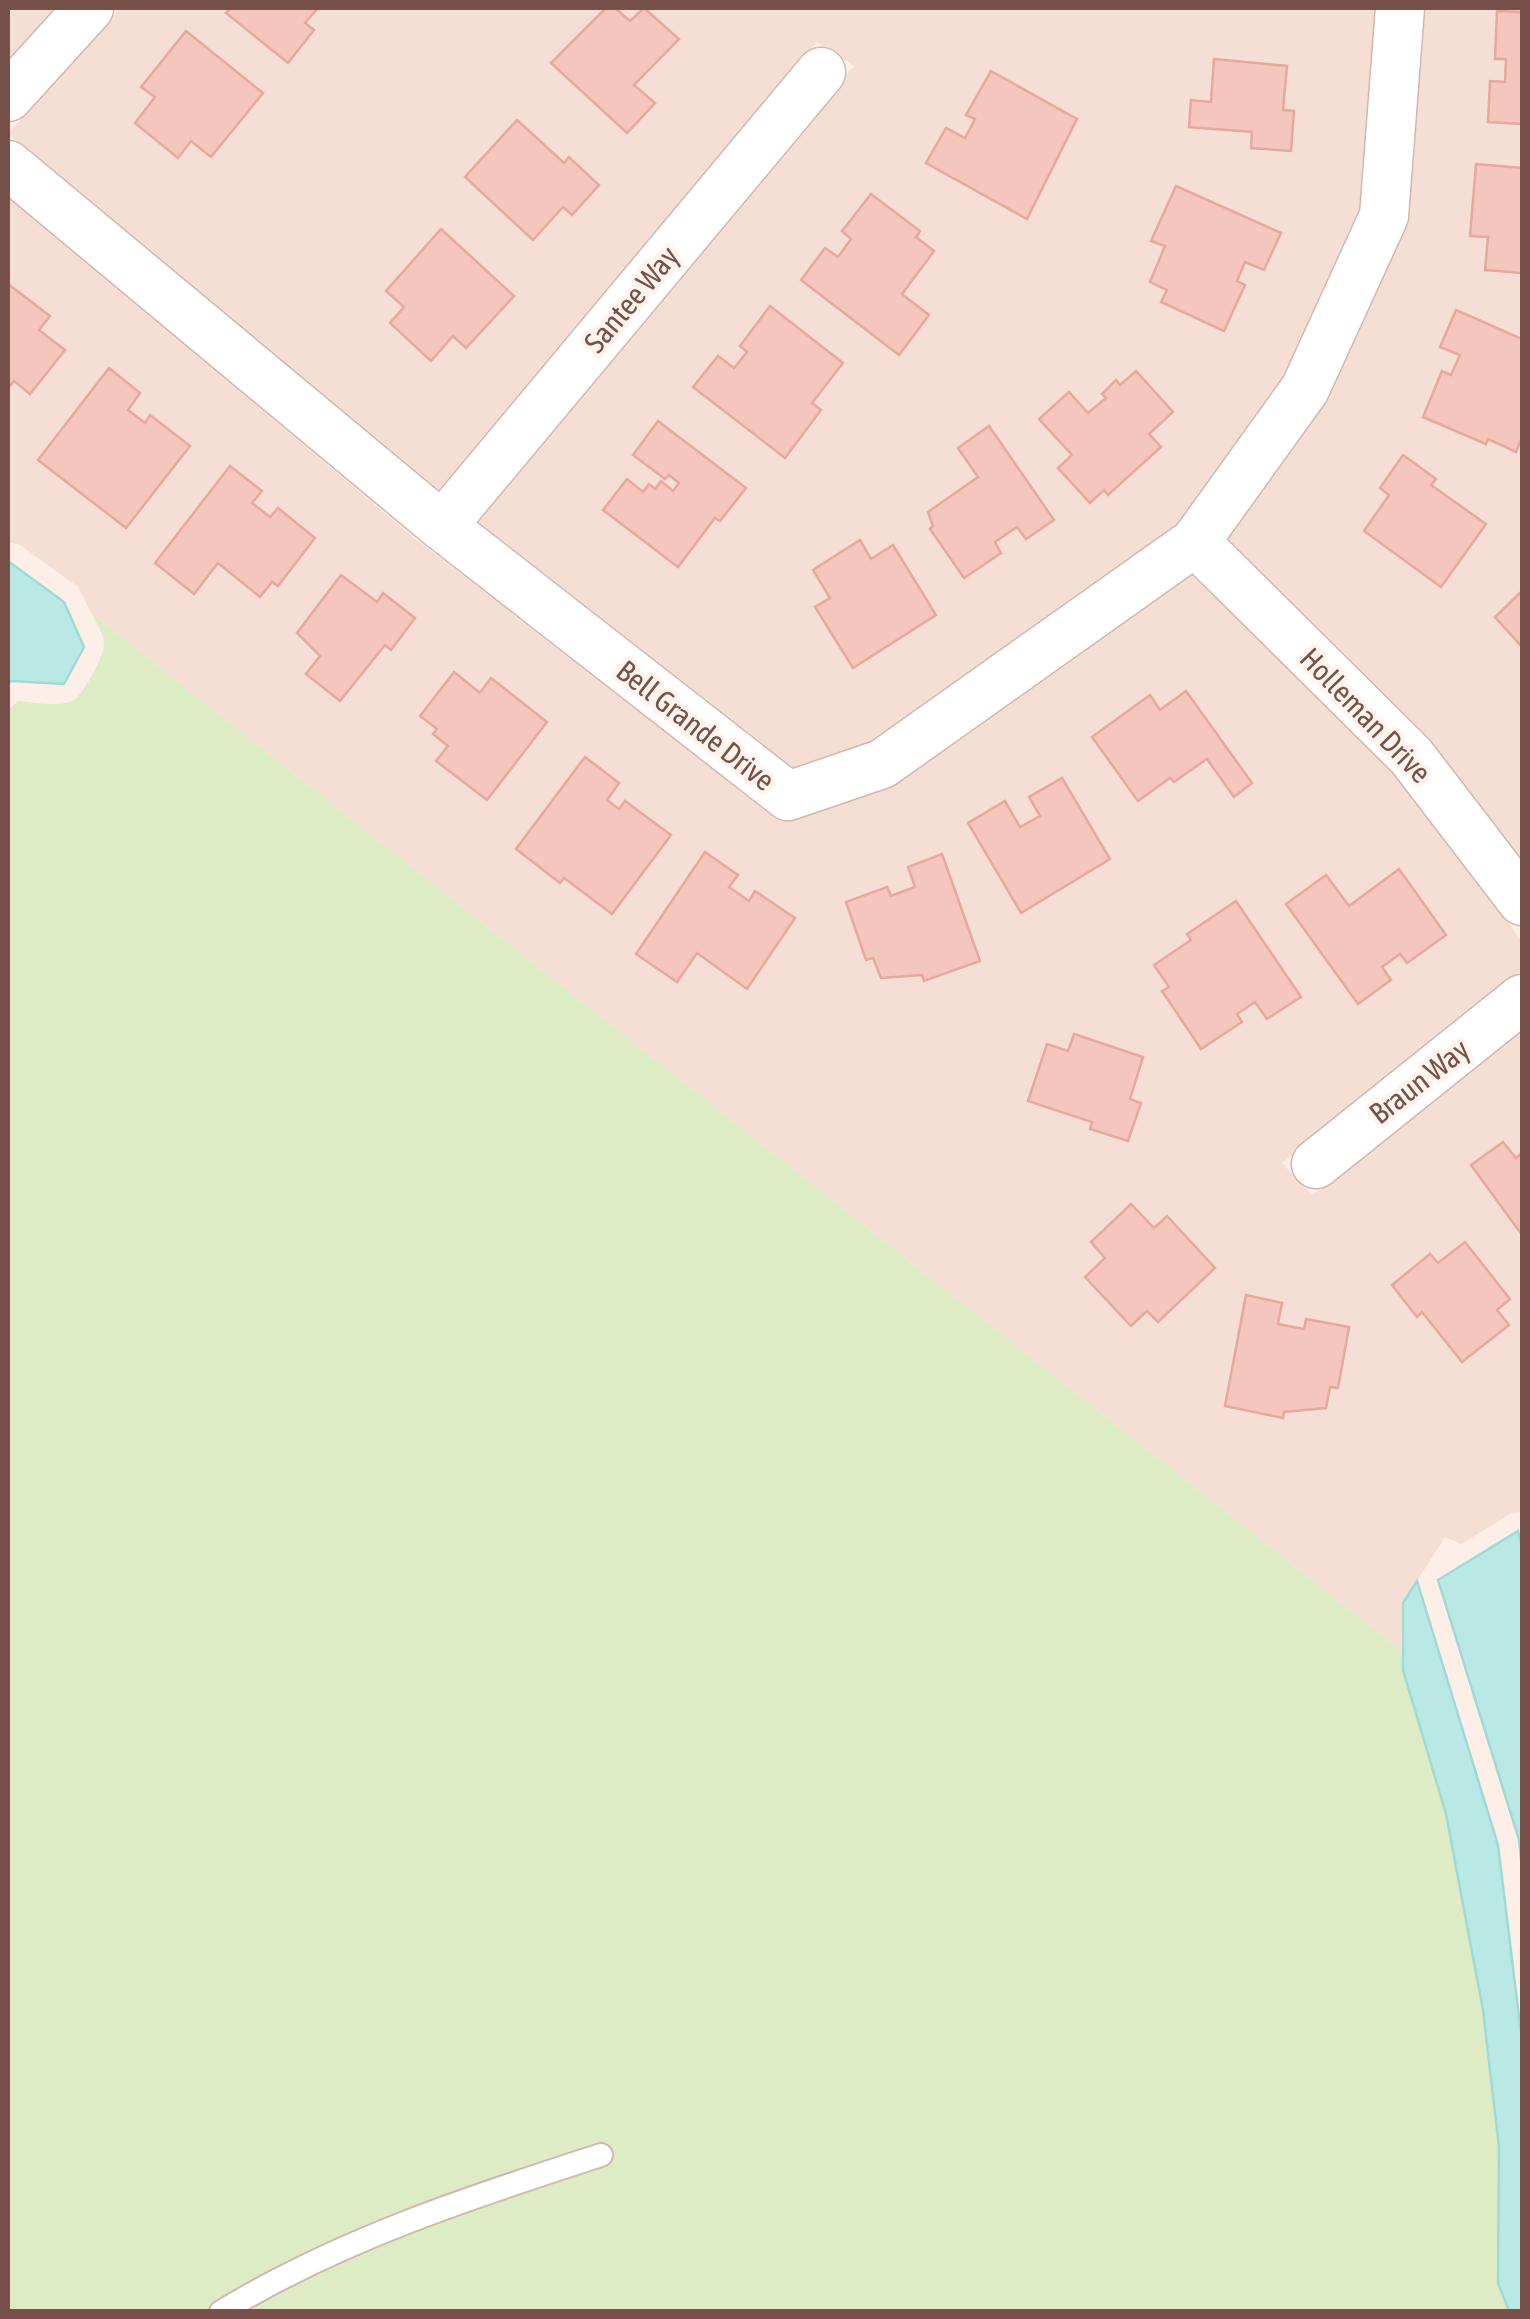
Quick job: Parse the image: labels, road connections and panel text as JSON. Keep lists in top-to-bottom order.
{
  "streets": {
    "street": [
      "Santee Way",
      "Holleman Drive",
      "Bell Grande Drive",
      "Braun Way"
    ]
  },
  "crossings": [
    ["Santee Way", "Bell Grande Drive"],
    ["Holleman Drive", "Bell Grande Drive"]
  ]
}
